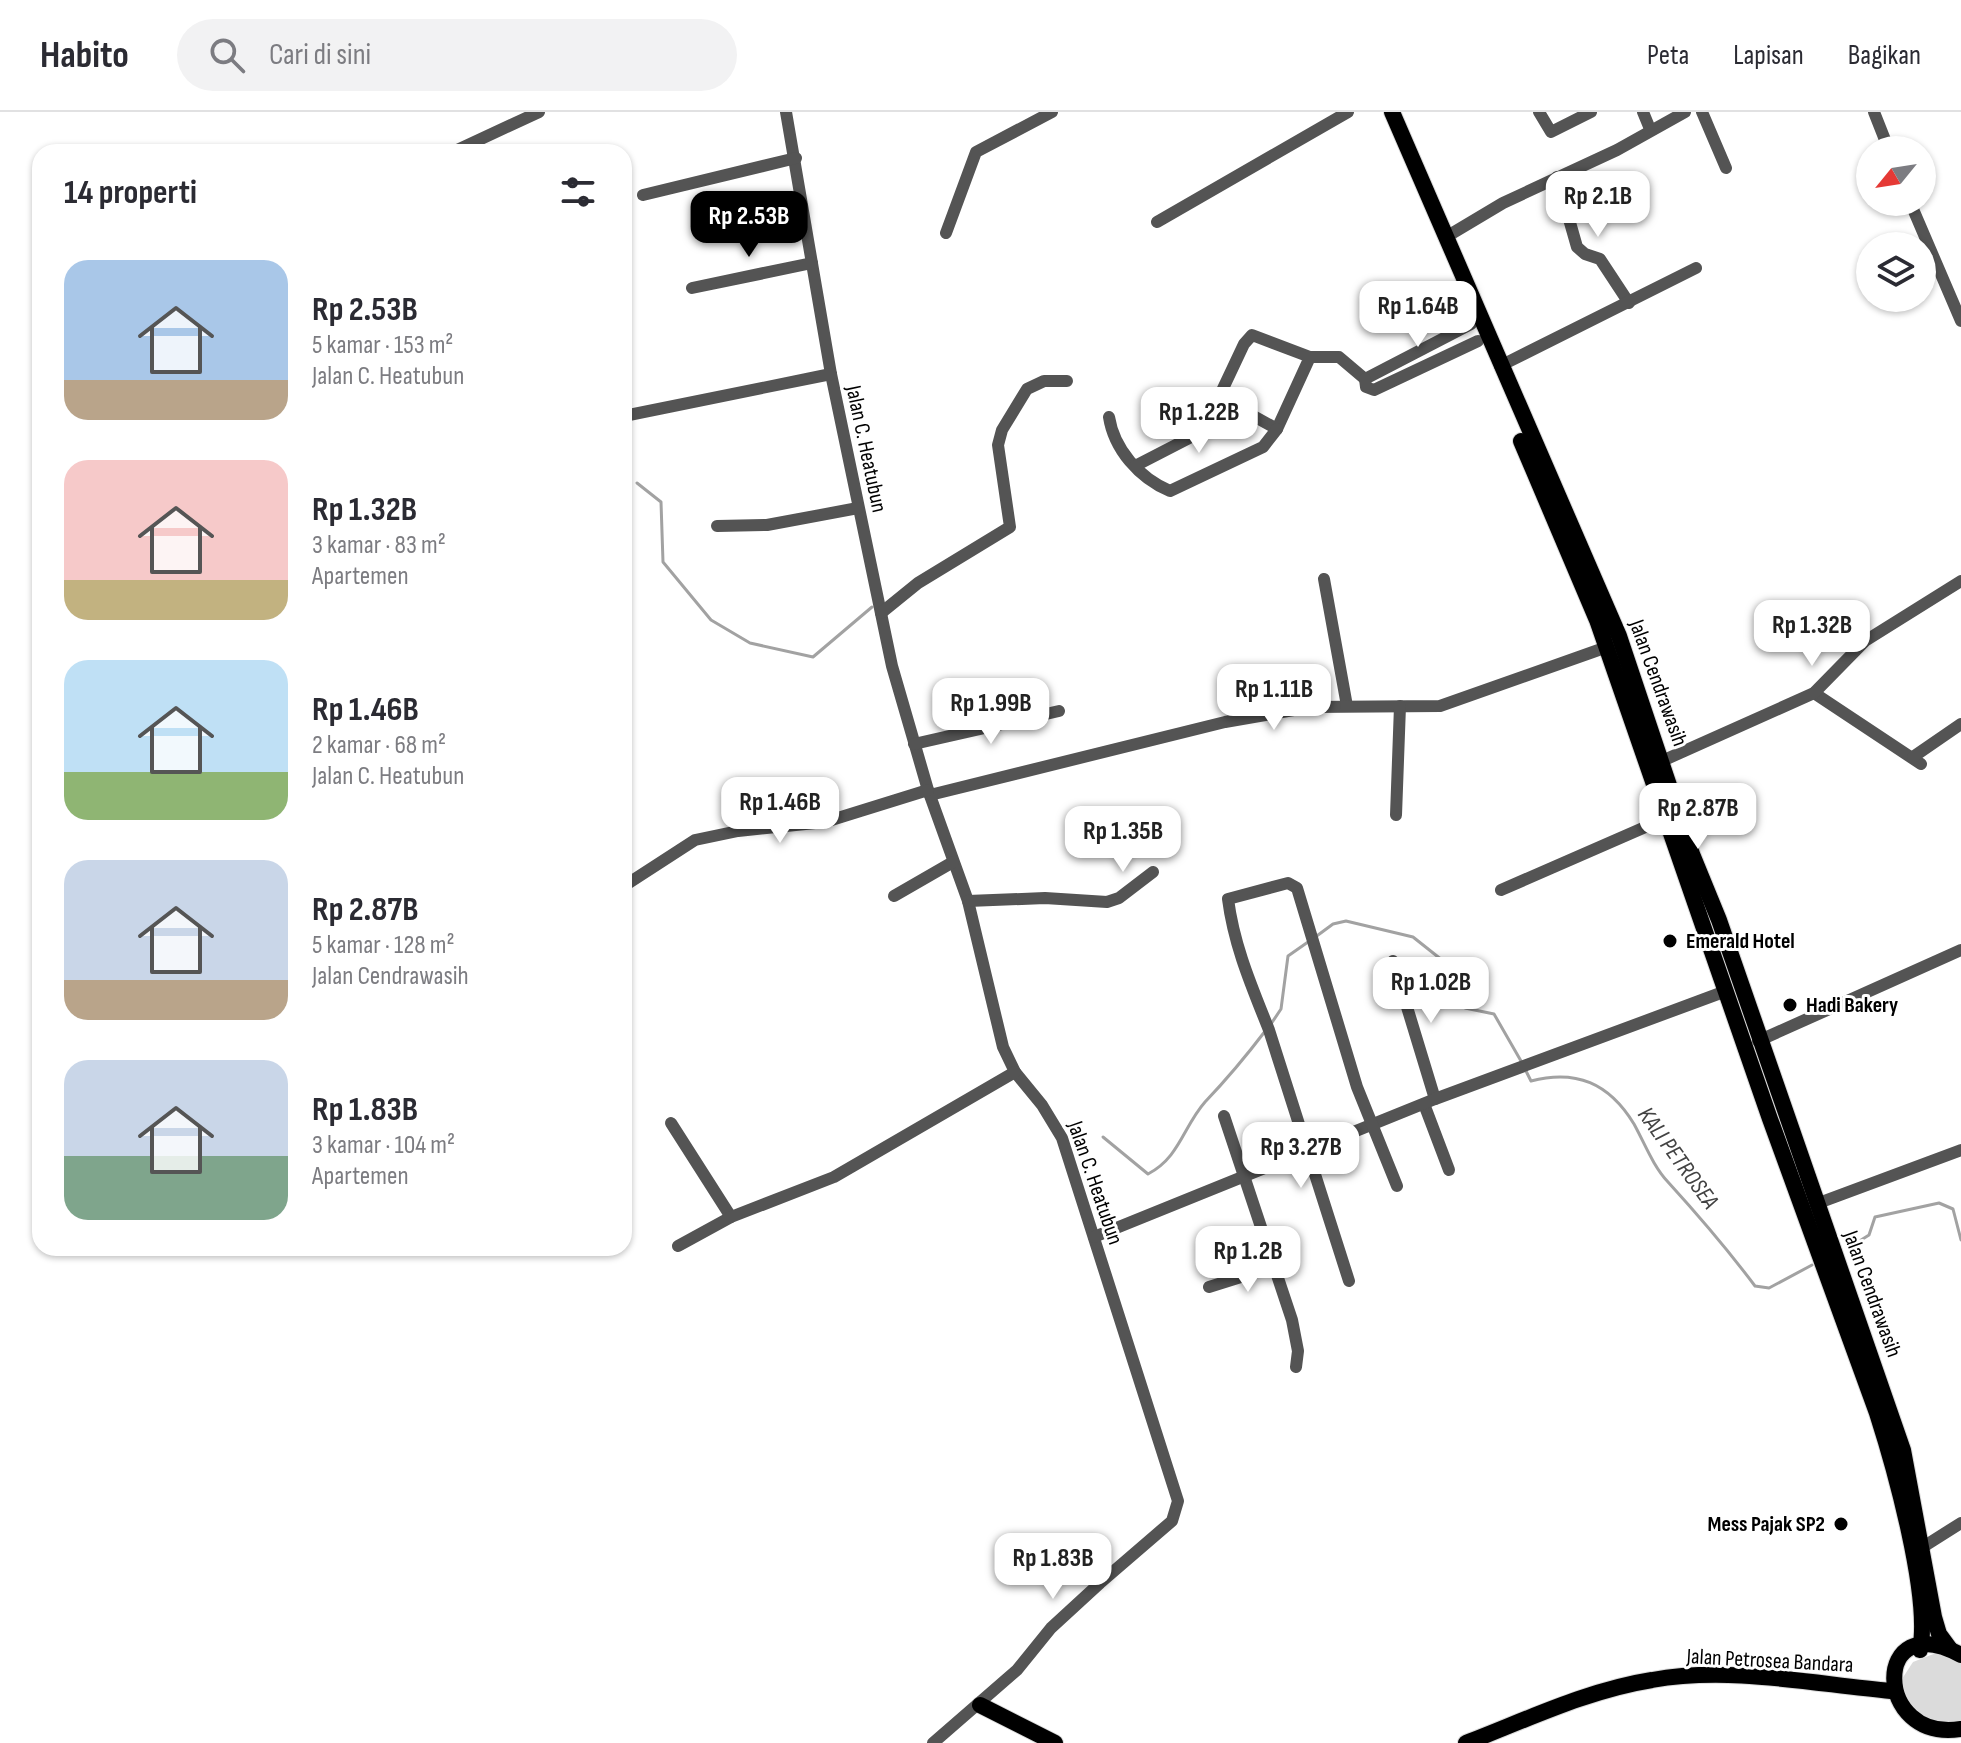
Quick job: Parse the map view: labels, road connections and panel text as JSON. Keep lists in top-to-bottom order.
{
  "streets": {
    "main road": ["Jalan Cendrawasih", "Jalan Petrosea Bandara"],
    "street": ["Jalan C. Heatubun"]
  },
  "water": ["KALI PETROSEA"],
  "places": ["Emerald Hotel", "Hadi Bakery", "Mess Pajak SP2"],
  "north": "bottom left",
  "page": {
    "header": "Habito",
    "search": "Cari di sini",
    "nav": ["Peta", "Lapisan", "Bagikan"],
    "heading": "14 properti",
    "price": [
      "Rp 2.1B",
      "Rp 2.53B",
      "Rp 1.64B",
      "Rp 1.22B",
      "Rp 1.32B",
      "Rp 1.11B",
      "Rp 1.99B",
      "Rp 1.46B",
      "Rp 2.87B",
      "Rp 1.35B",
      "Rp 1.02B",
      "Rp 3.27B",
      "Rp 1.2B",
      "Rp 1.83B"
    ],
    "list": [
      {
        "name": "Rp 2.53B",
        "note": "5 kamar · 153 m² · Jalan C. Heatubun"
      },
      {
        "name": "Rp 1.32B",
        "note": "3 kamar · 83 m² · Apartemen"
      },
      {
        "name": "Rp 1.46B",
        "note": "2 kamar · 68 m² · Jalan C. Heatubun"
      },
      {
        "name": "Rp 2.87B",
        "note": "5 kamar · 128 m² · Jalan Cendrawasih"
      },
      {
        "name": "Rp 1.83B",
        "note": "3 kamar · 104 m² · Apartemen"
      }
    ]
  }
}
